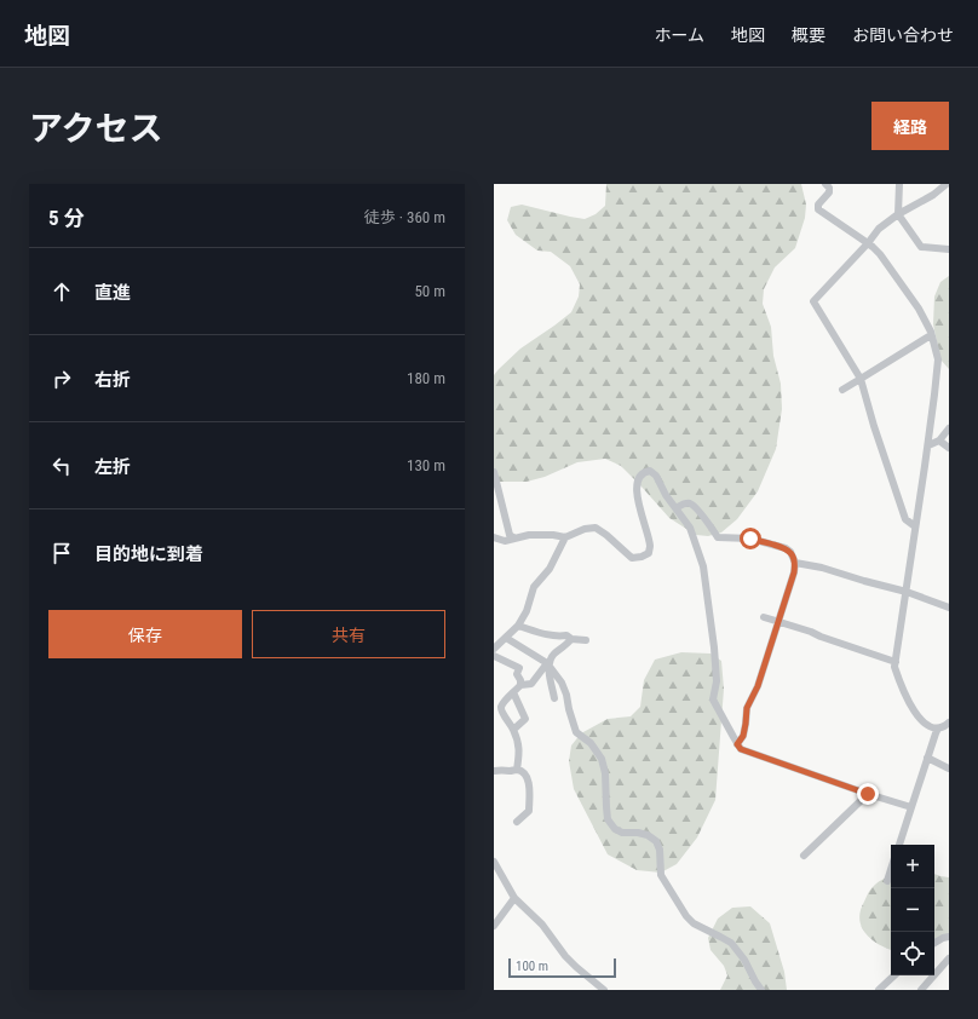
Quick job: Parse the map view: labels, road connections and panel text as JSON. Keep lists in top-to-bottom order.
{
  "scale_bar": "100 m",
  "page": {
    "header": "地図",
    "nav": [
      "ホーム",
      "地図",
      "概要",
      "お問い合わせ"
    ],
    "title": "アクセス",
    "buttons": [
      "経路",
      ["保存", "共有"]
    ],
    "heading": ["5 分", "徒歩 · 360 m"],
    "list": [
      ["直進", "50 m"],
      ["右折", "180 m"],
      ["左折", "130 m"],
      "目的地に到着"
    ],
    "map_buttons": ["+", "−"],
    "scale": "100 m"
  }
}
